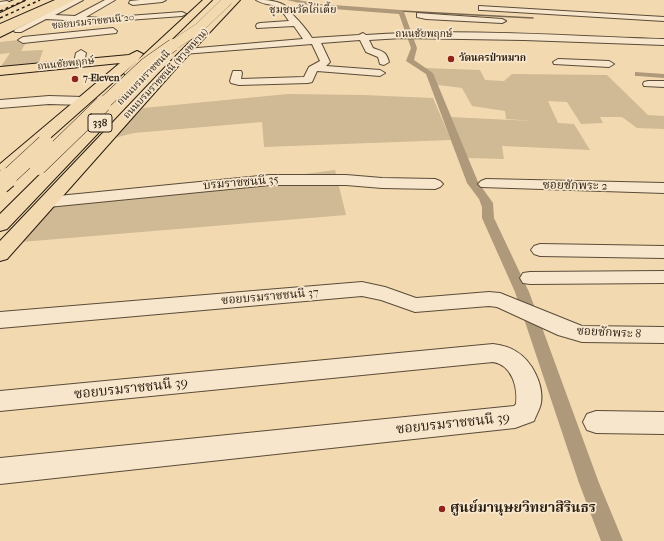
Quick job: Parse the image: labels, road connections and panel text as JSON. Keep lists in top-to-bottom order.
{
  "streets": {
    "main road": [
      "ถนนชัยพฤกษ์",
      "ถนนบรมราชชนนี (ทางขนาน)",
      "ถนนบรมราชชนนี",
      "338"
    ],
    "street": [
      "ซอยบรมราชชนนี 20",
      "บรมราชชนนี 35",
      "ซอยชักพระ 2",
      "ซอยบรมราชชนนี 37",
      "ซอยชักพระ 8",
      "ซอยบรมราชชนนี 39"
    ]
  },
  "crossings": [
    ["ถนนชัยพฤกษ์", "ถนนบรมราชชนนี (ทางขนาน)"],
    ["ถนนชัยพฤกษ์", "338"],
    ["ถนนบรมราชชนนี (ทางขนาน)", "ถนนบรมราชชนนี"],
    ["ถนนบรมราชชนนี (ทางขนาน)", "บรมราชชนนี 35"],
    ["ซอยบรมราชชนนี 37", "ซอยชักพระ 8"]
  ],
  "districts": ["ชุมชนวัดไก่เตี้ย"],
  "places": ["วัดนครป่าหมาก", "7-Eleven", "ศูนย์มานุษยวิทยาสิรินธร"]
}
